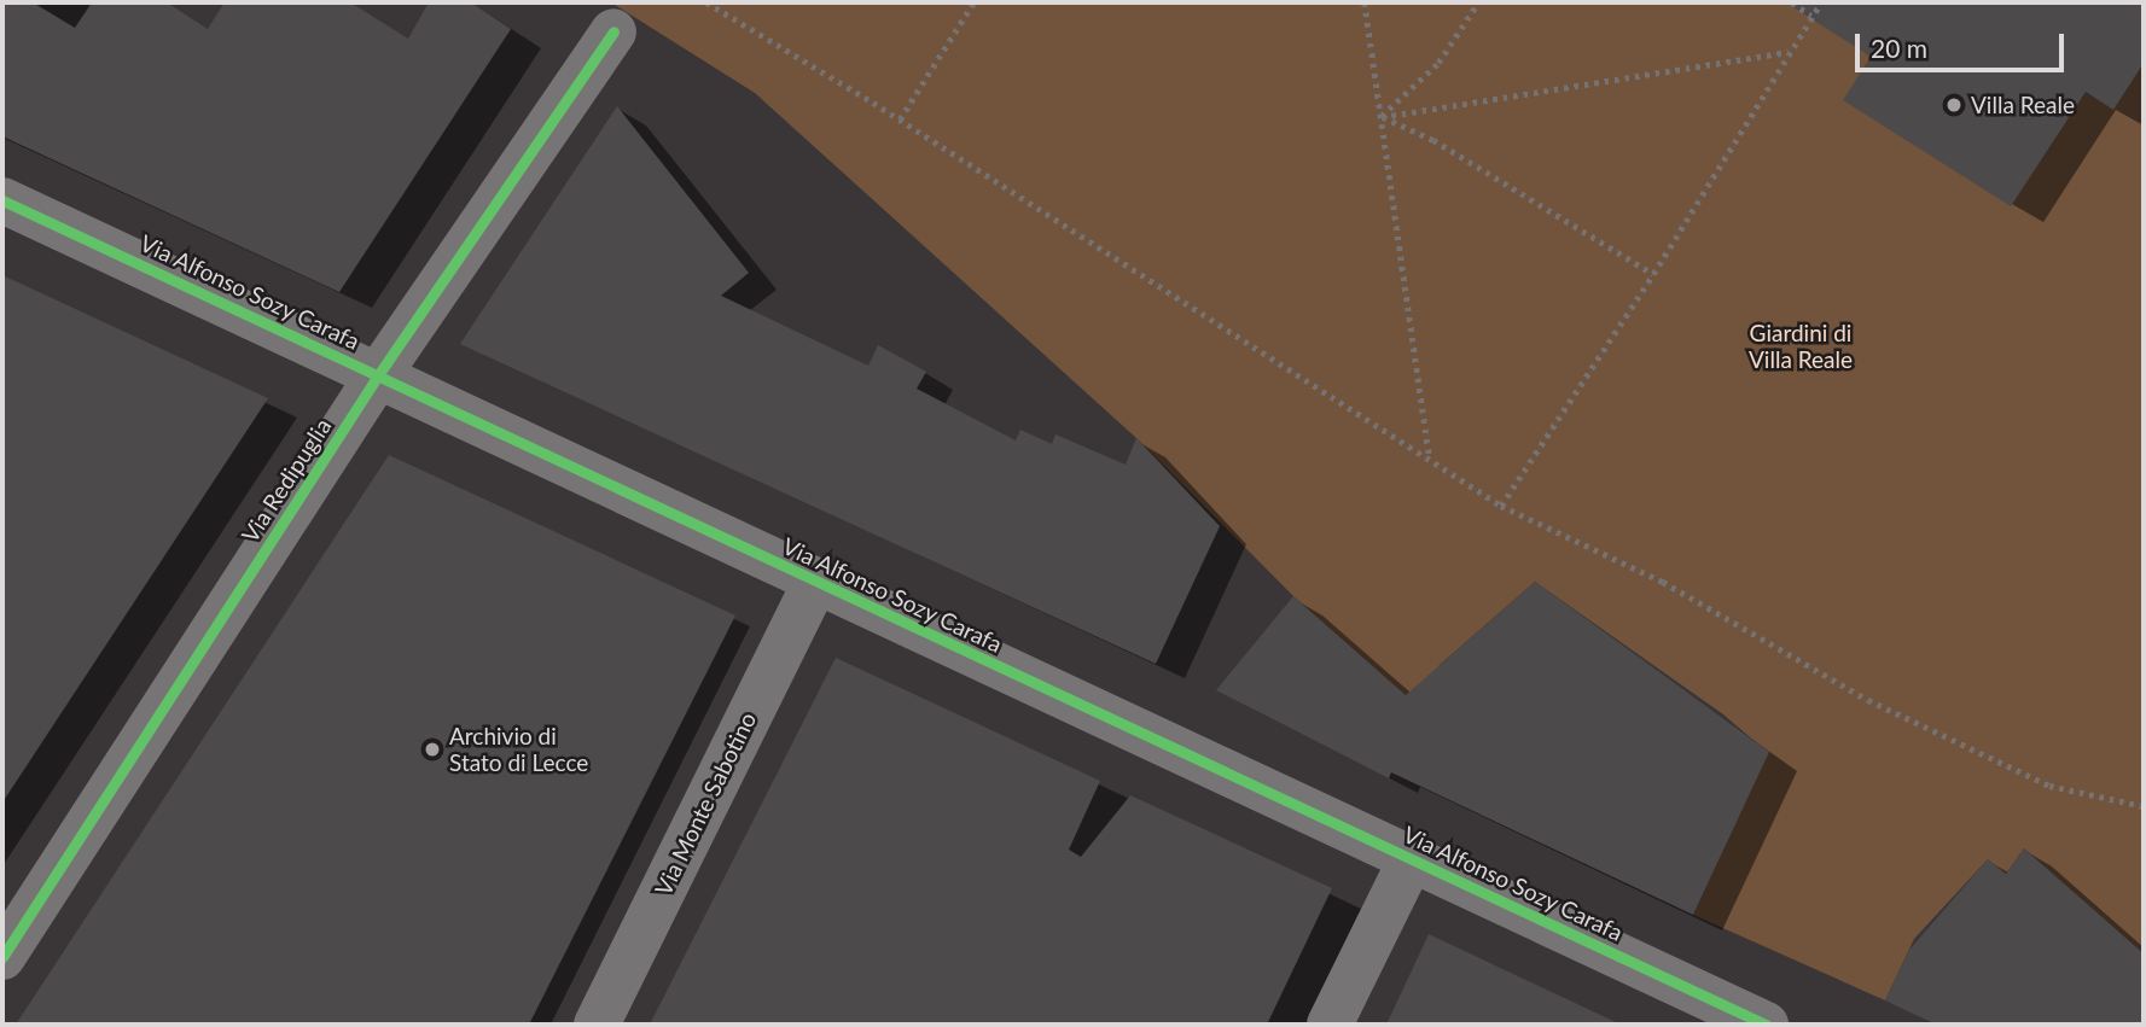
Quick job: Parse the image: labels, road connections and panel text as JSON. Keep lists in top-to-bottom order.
{
  "streets": {
    "street": ["Via Alfonso Sozy Carafa", "Via Redipuglia", "Via Monte Sabotino"]
  },
  "crossings": [
    ["Via Alfonso Sozy Carafa", "Via Redipuglia"],
    ["Via Alfonso Sozy Carafa", "Via Monte Sabotino"]
  ],
  "parks": ["Giardini di Villa Reale"],
  "places": ["Villa Reale", "Archivio di Stato di Lecce"],
  "scale_bar": "20 m"
}
